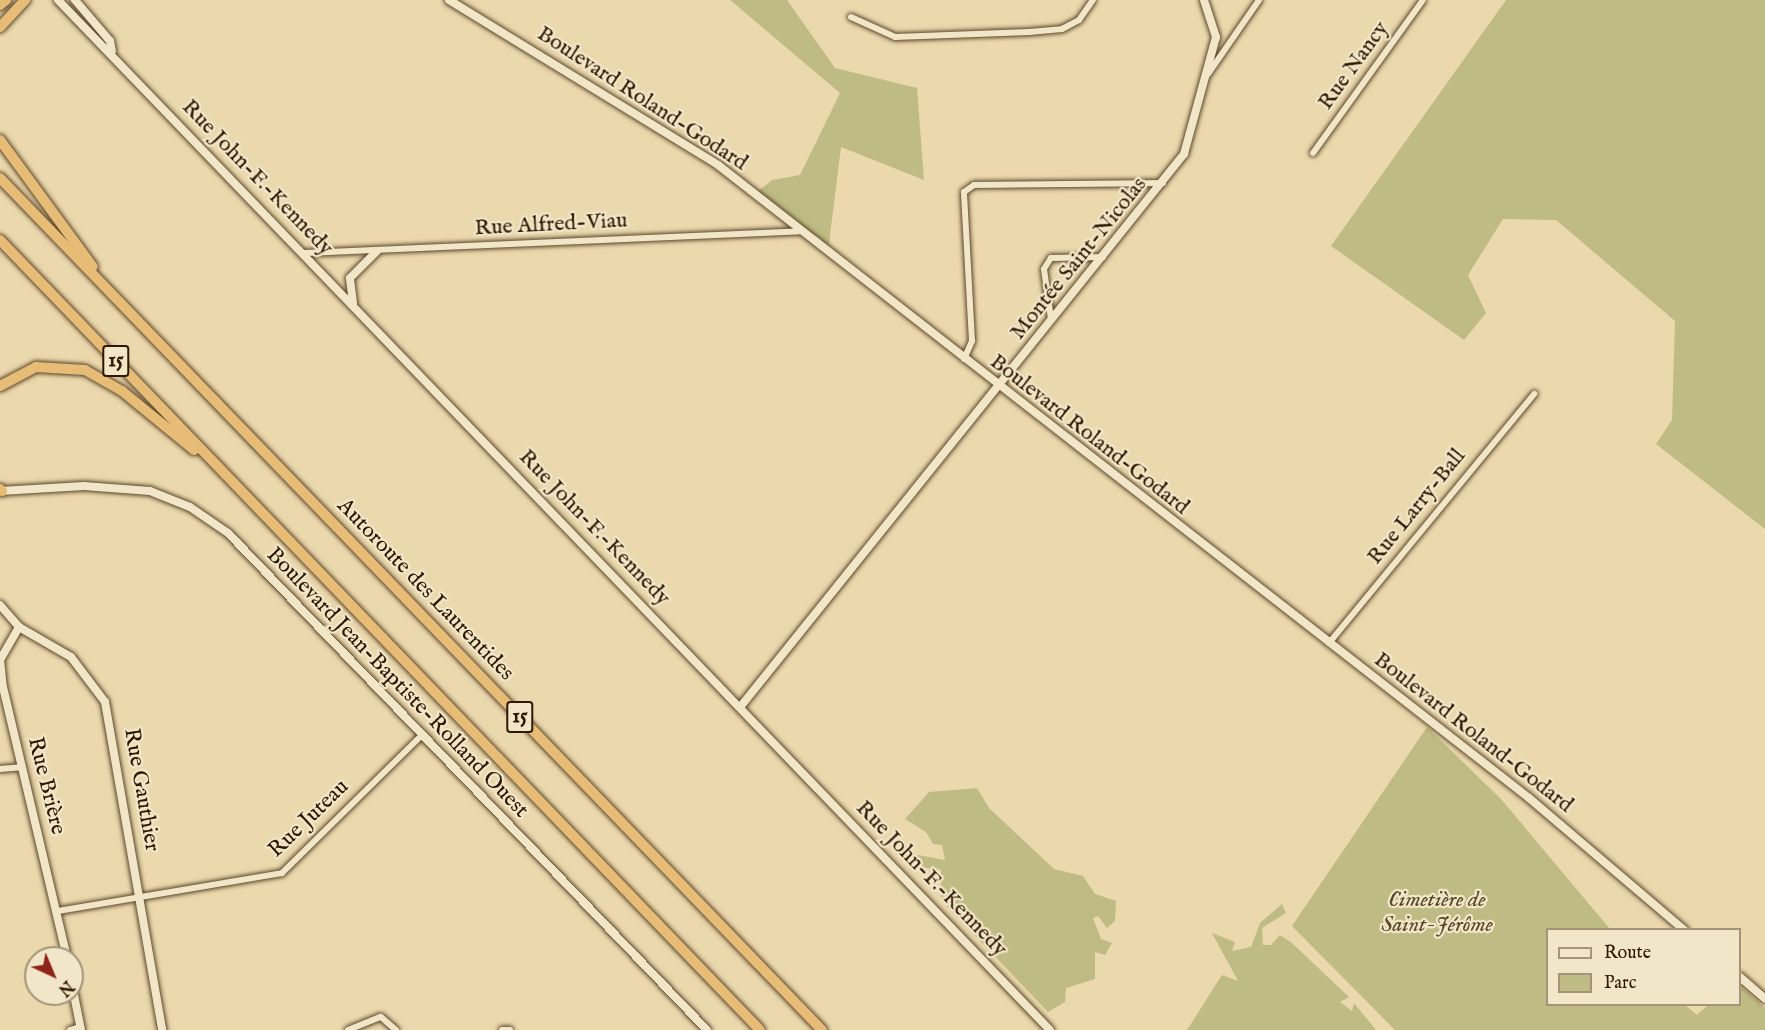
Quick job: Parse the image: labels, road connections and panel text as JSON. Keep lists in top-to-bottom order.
{
  "streets": {
    "highway": ["15", "Autoroute des Laurentides"],
    "street": [
      "Rue Nancy",
      "Boulevard Roland-Godard",
      "Rue John-F.-Kennedy",
      "Rue Alfred-Viau",
      "Montée Saint-Nicolas",
      "Rue Larry-Ball",
      "Boulevard Jean-Baptiste-Rolland Ouest",
      "Rue Brière",
      "Rue Gauthier",
      "Rue Juteau"
    ]
  },
  "crossings": [
    ["Boulevard Roland-Godard", "Rue Alfred-Viau"],
    ["Boulevard Roland-Godard", "Montée Saint-Nicolas"],
    ["Boulevard Roland-Godard", "Rue Larry-Ball"],
    ["Rue John-F.-Kennedy", "Rue Alfred-Viau"],
    ["Rue John-F.-Kennedy", "Montée Saint-Nicolas"],
    ["Boulevard Jean-Baptiste-Rolland Ouest", "Rue Juteau"],
    ["Rue Brière", "Rue Gauthier"],
    ["Rue Brière", "Rue Juteau"],
    ["Rue Gauthier", "Rue Juteau"]
  ],
  "parks": ["Cimetière de Saint-Jérôme"],
  "legend": ["Route", "Parc"],
  "north": "bottom right"
}
